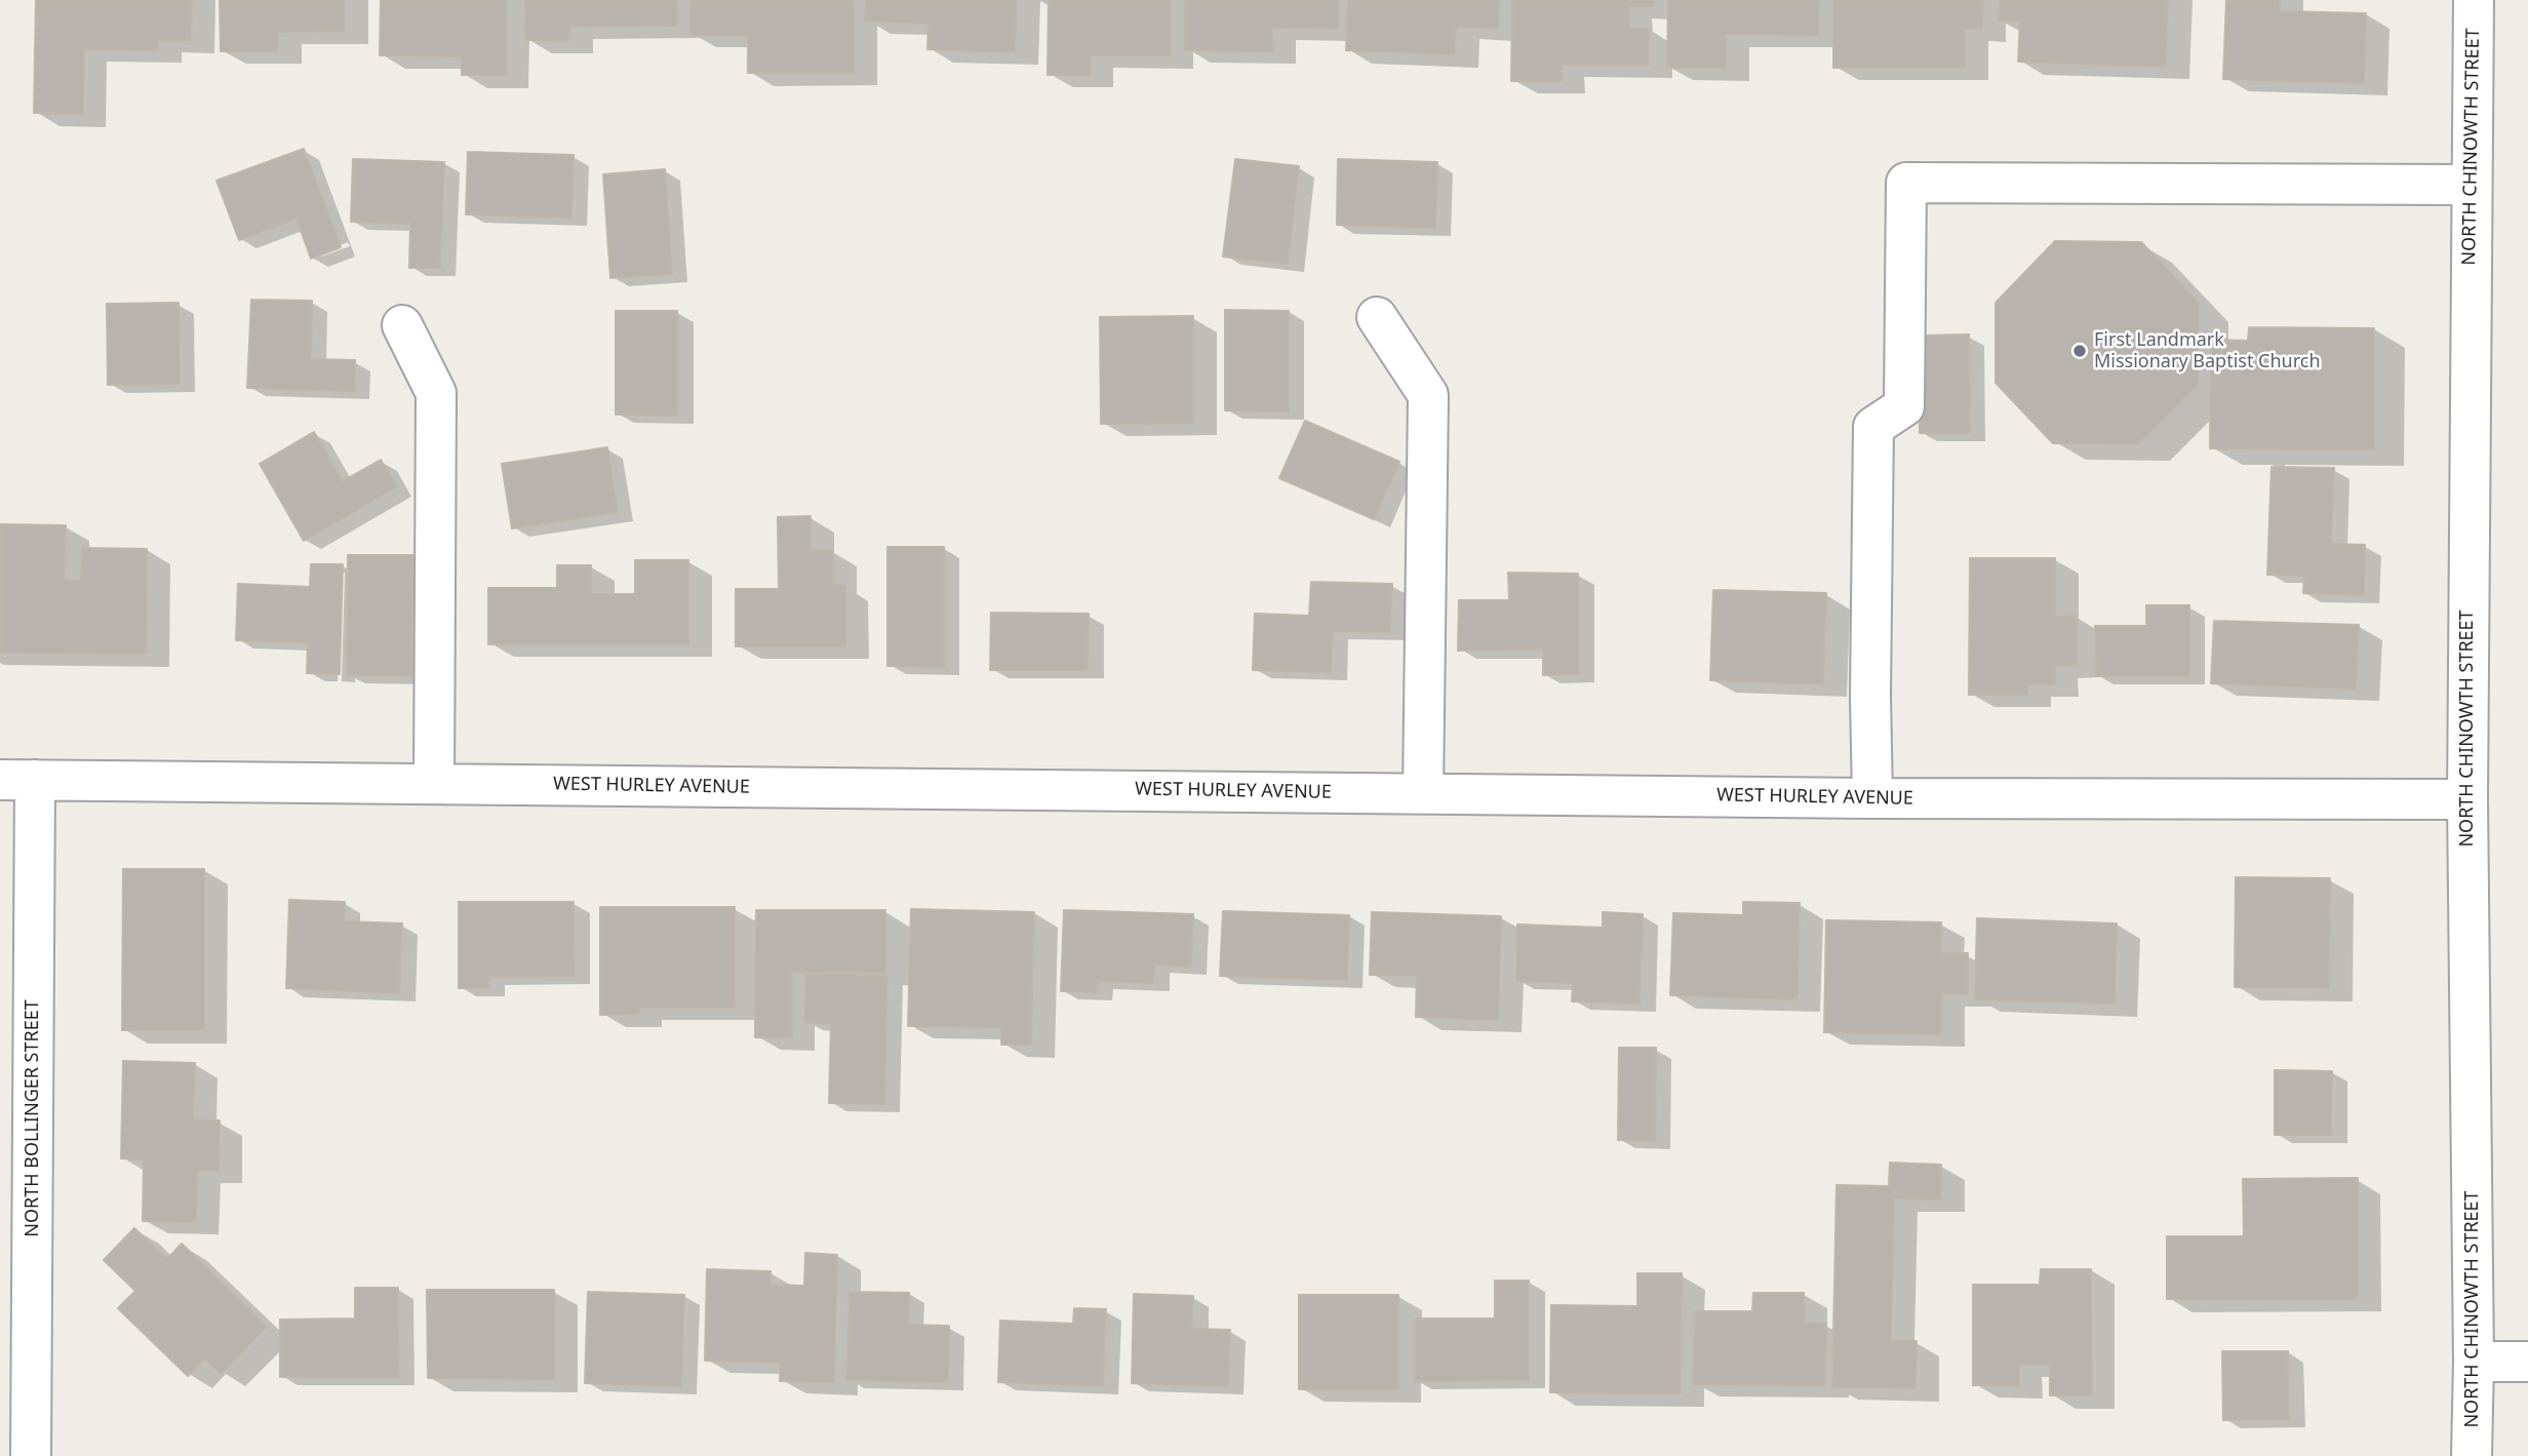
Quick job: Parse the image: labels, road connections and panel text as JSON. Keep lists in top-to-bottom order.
{
  "streets": {
    "street": ["NORTH CHINOWTH STREET", "WEST HURLEY AVENUE", "NORTH BOLLINGER STREET"]
  },
  "crossings": [
    ["NORTH CHINOWTH STREET", "WEST HURLEY AVENUE"],
    ["WEST HURLEY AVENUE", "NORTH BOLLINGER STREET"]
  ],
  "places": ["First Landmark Missionary Baptist Church"]
}
